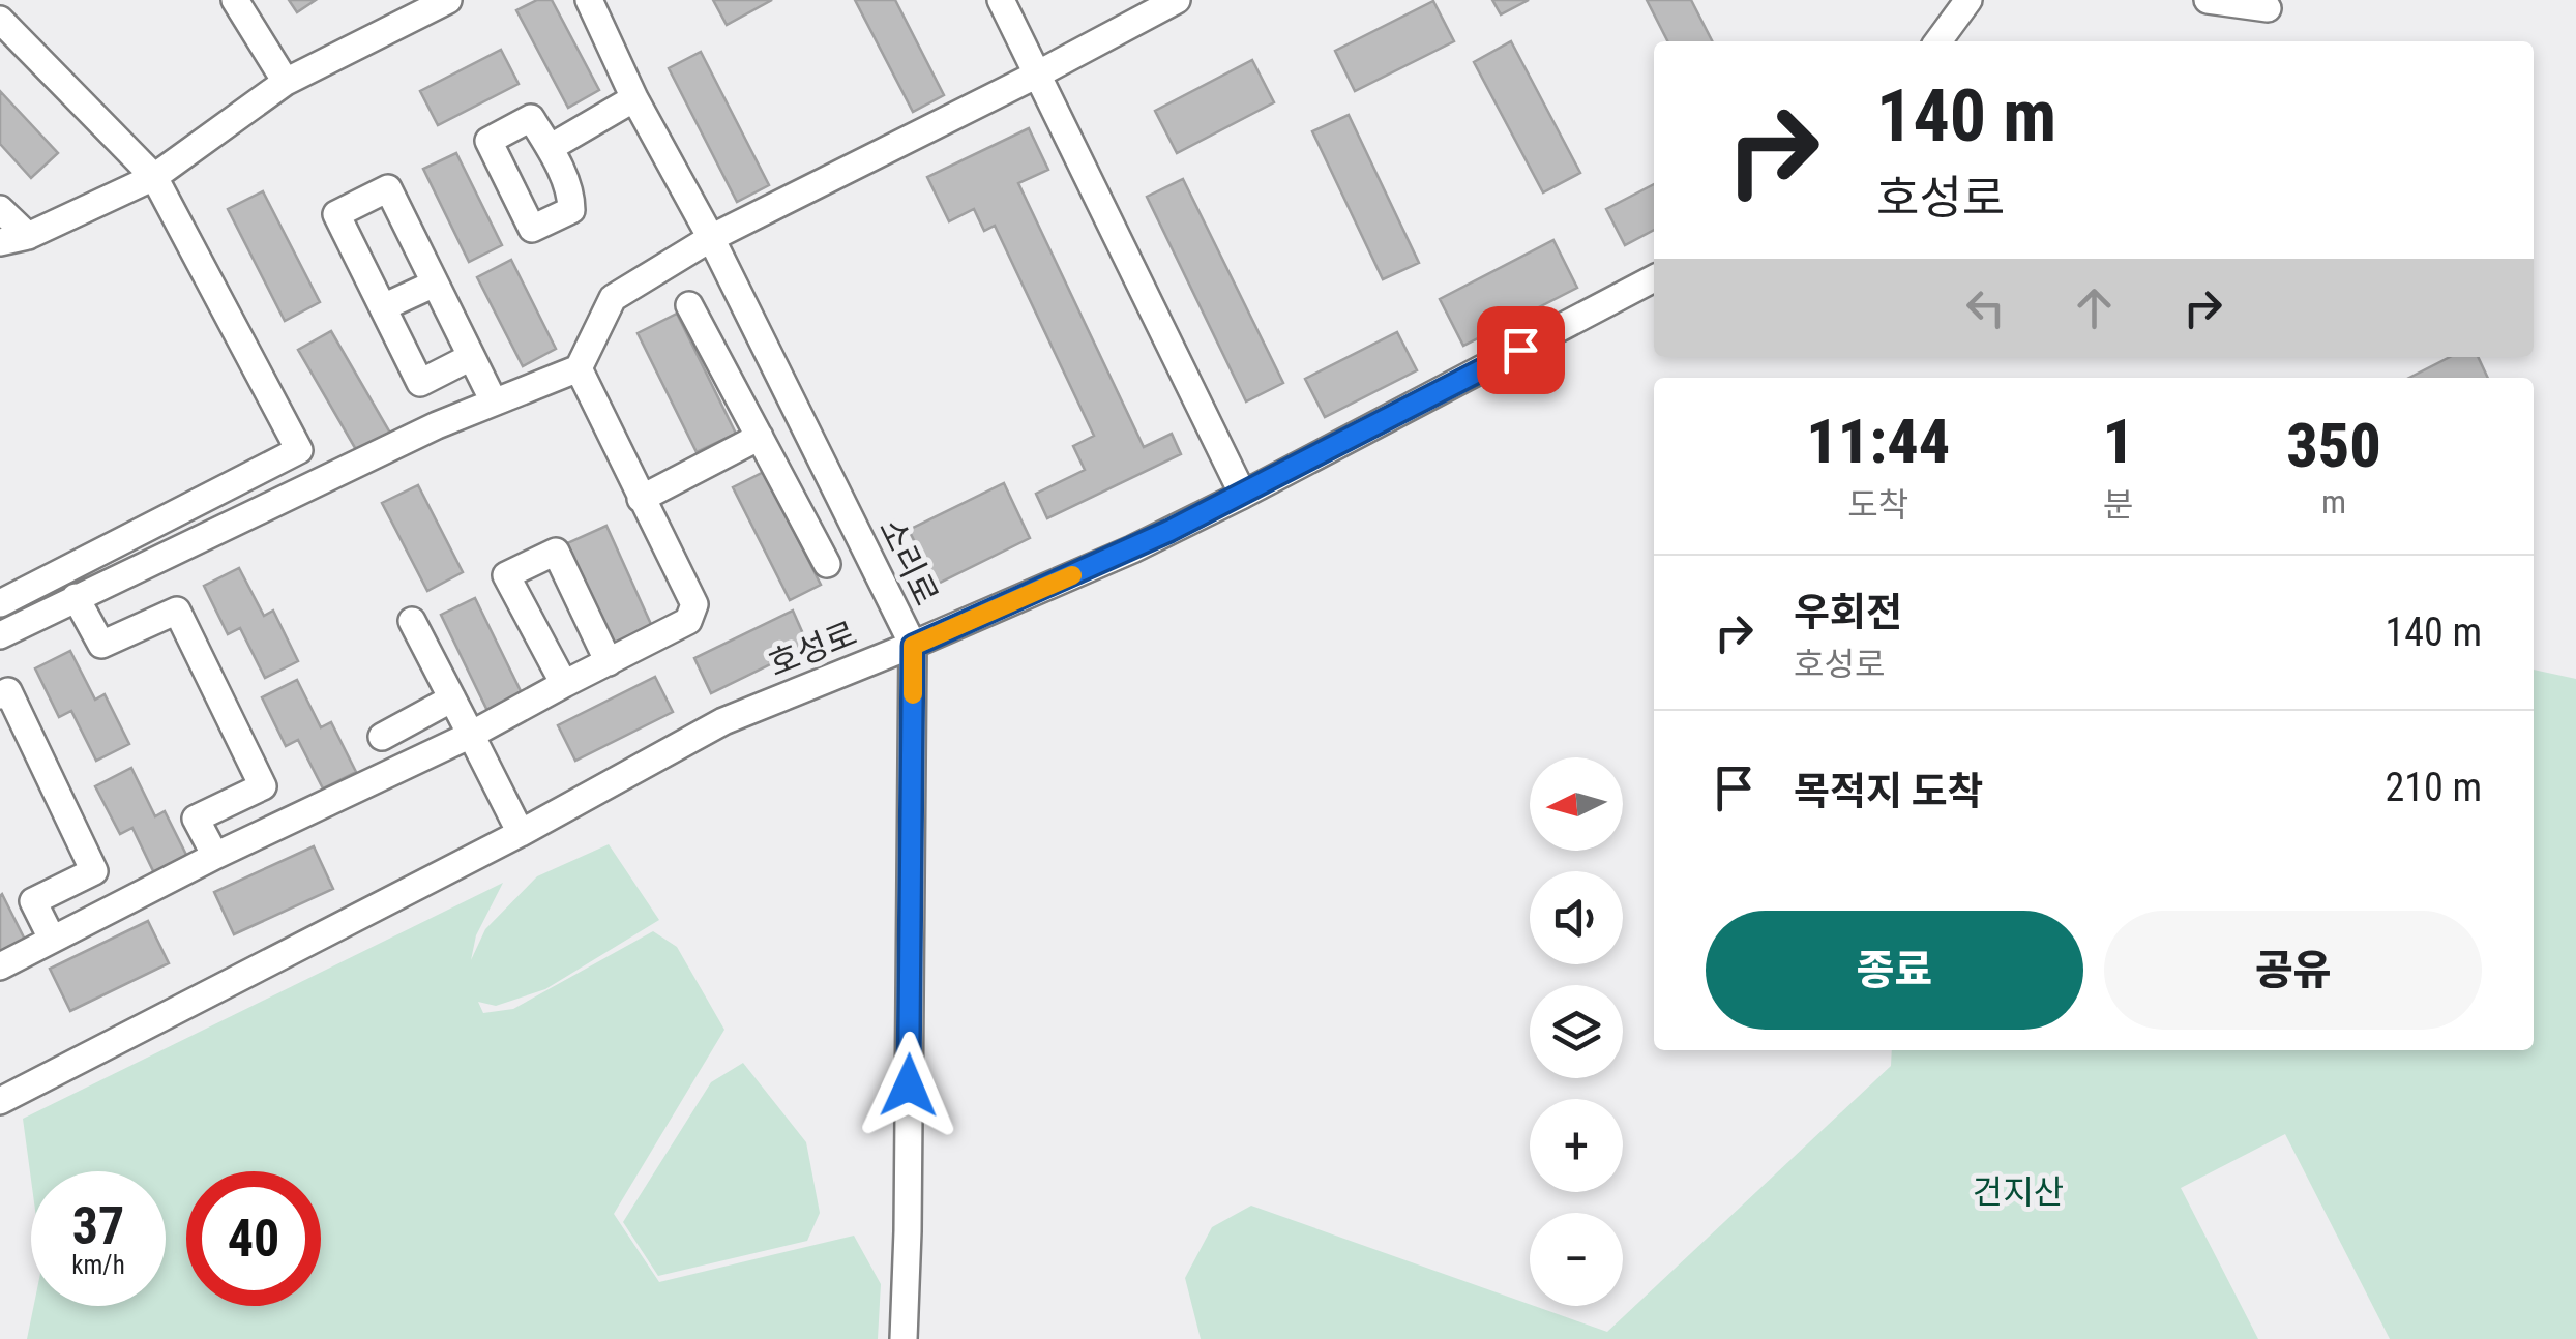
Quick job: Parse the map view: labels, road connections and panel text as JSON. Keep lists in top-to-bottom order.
{
  "streets": {
    "street": ["소리로", "호성로"]
  },
  "crossings": [
    ["소리로", "호성로"]
  ],
  "parks": ["건지산"],
  "north": "left",
  "page": {
    "turn": ["140 m", "호성로"],
    "eta": [
      "11:44",
      "도착",
      "1",
      "분",
      "350",
      "m"
    ],
    "list": [
      {
        "name": "우회전",
        "note": "호성로",
        "value": "140 m"
      },
      {
        "name": "목적지 도착",
        "value": "210 m"
      }
    ],
    "map_buttons": ["+", "−"],
    "buttons": ["종료", "공유"],
    "speed": "37 km/h",
    "limit": "40"
  }
}
